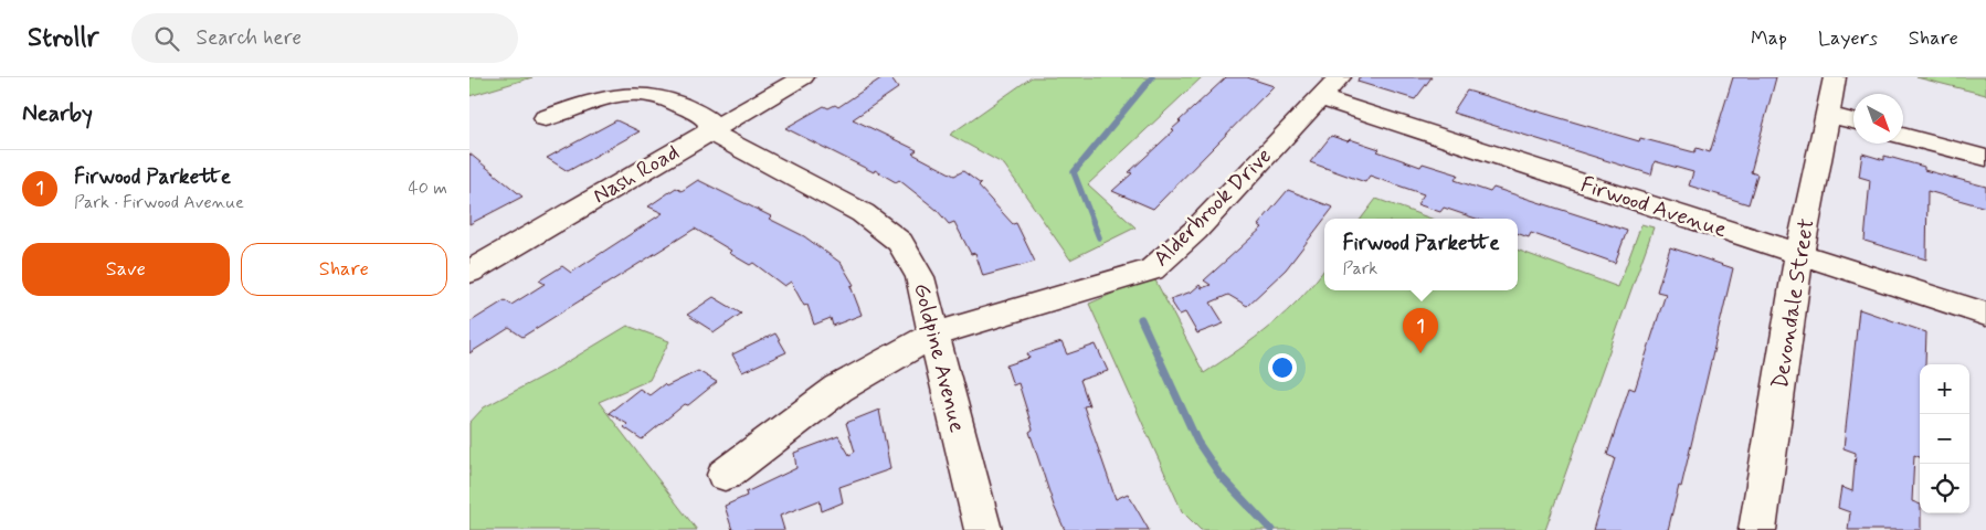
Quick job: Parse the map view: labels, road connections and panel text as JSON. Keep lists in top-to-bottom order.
{
  "streets": {
    "street": [
      "Nash Road",
      "Alderbrook Drive",
      "Firwood Avenue",
      "Devondale Street",
      "Goldpine Avenue"
    ]
  },
  "crossings": [
    ["Nash Road", "Goldpine Avenue"],
    ["Alderbrook Drive", "Firwood Avenue"],
    ["Alderbrook Drive", "Goldpine Avenue"],
    ["Firwood Avenue", "Devondale Street"]
  ],
  "north": "bottom right",
  "page": {
    "header": "Strollr",
    "search": "Search here",
    "nav": ["Map", "Layers", "Share"],
    "heading": "Nearby",
    "list": [
      {
        "mark": "1",
        "name": "Firwood Parkette",
        "note": "Park · Firwood Avenue",
        "value": "40 m"
      }
    ],
    "popup": ["Firwood Parkette", "Park"],
    "buttons": ["Save", "Share"],
    "pins": "1",
    "map_buttons": ["+", "−"]
  }
}
